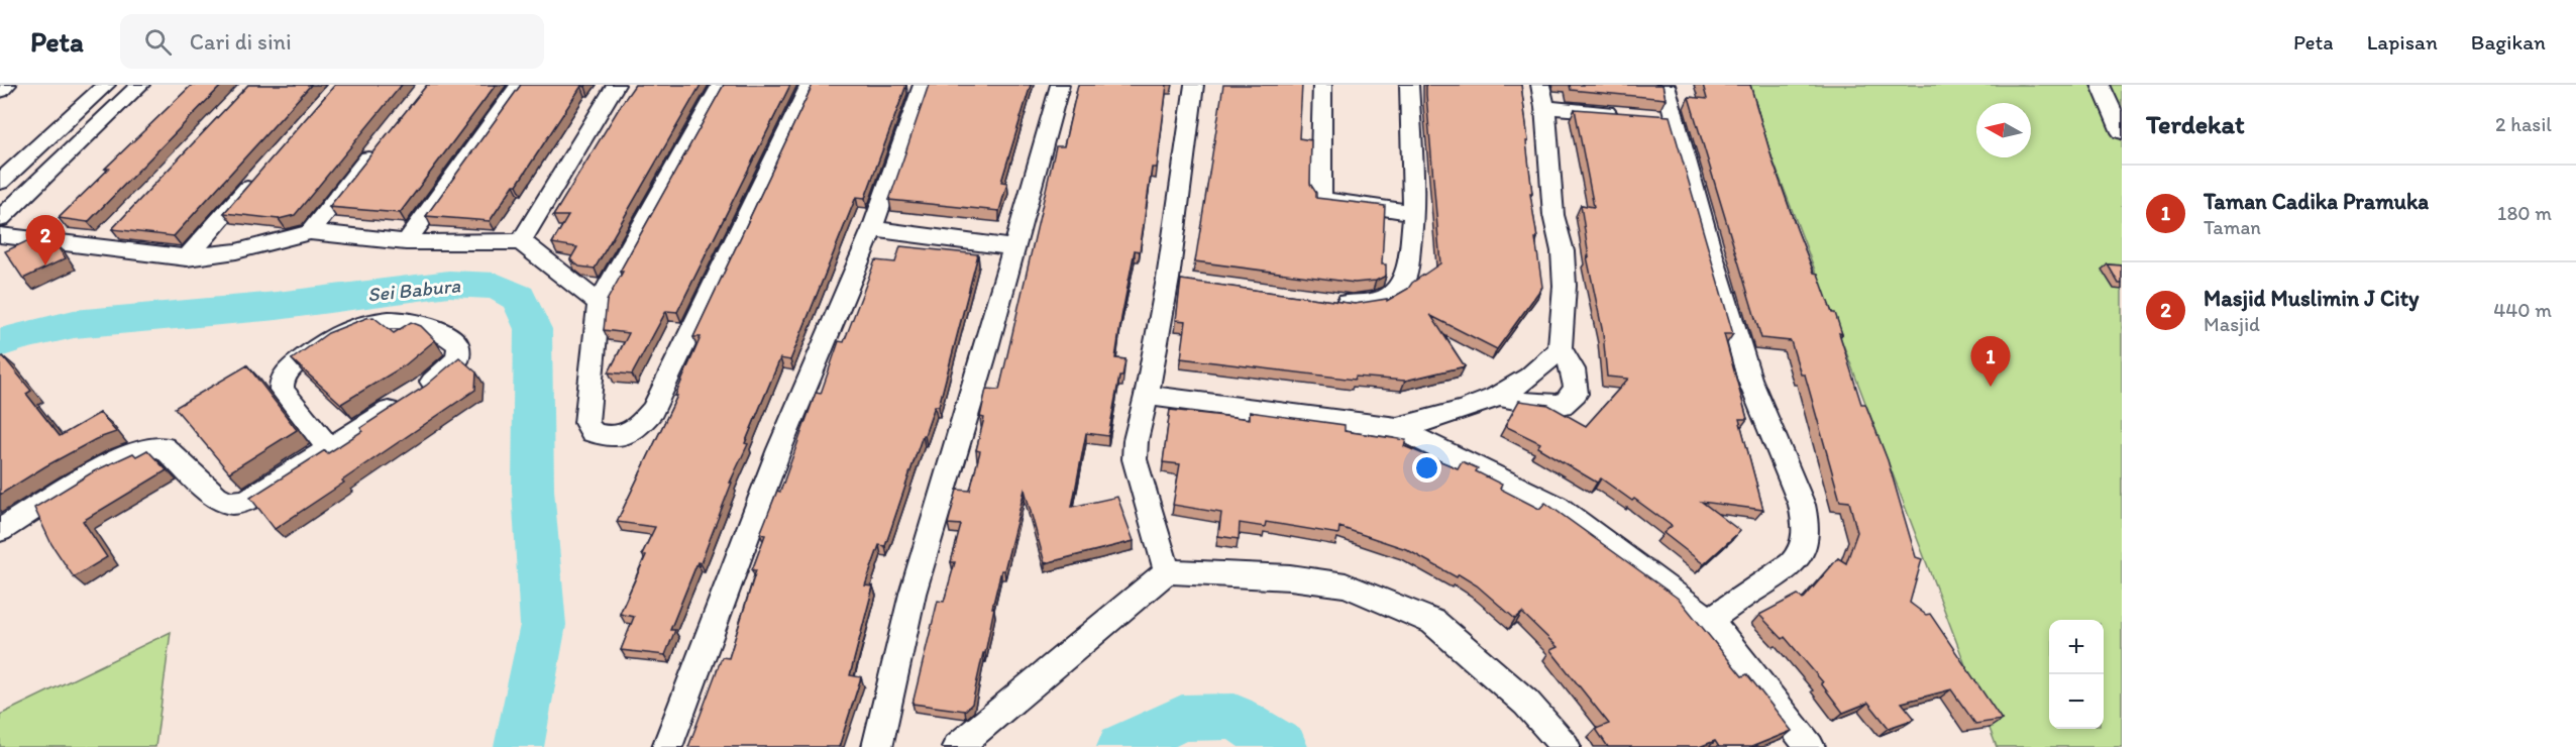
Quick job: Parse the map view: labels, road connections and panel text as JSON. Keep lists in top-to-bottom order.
{
  "water": ["Sei Babura"],
  "north": "left",
  "page": {
    "header": "Peta",
    "search": "Cari di sini",
    "nav": ["Peta", "Lapisan", "Bagikan"],
    "heading": ["Terdekat", "2 hasil"],
    "list": [
      {
        "mark": "1",
        "name": "Taman Cadika Pramuka",
        "note": "Taman",
        "value": "180 m"
      },
      {
        "mark": "2",
        "name": "Masjid Muslimin J City",
        "note": "Masjid",
        "value": "440 m"
      }
    ],
    "pins": ["2", "1"],
    "map_buttons": ["+", "−"]
  }
}
